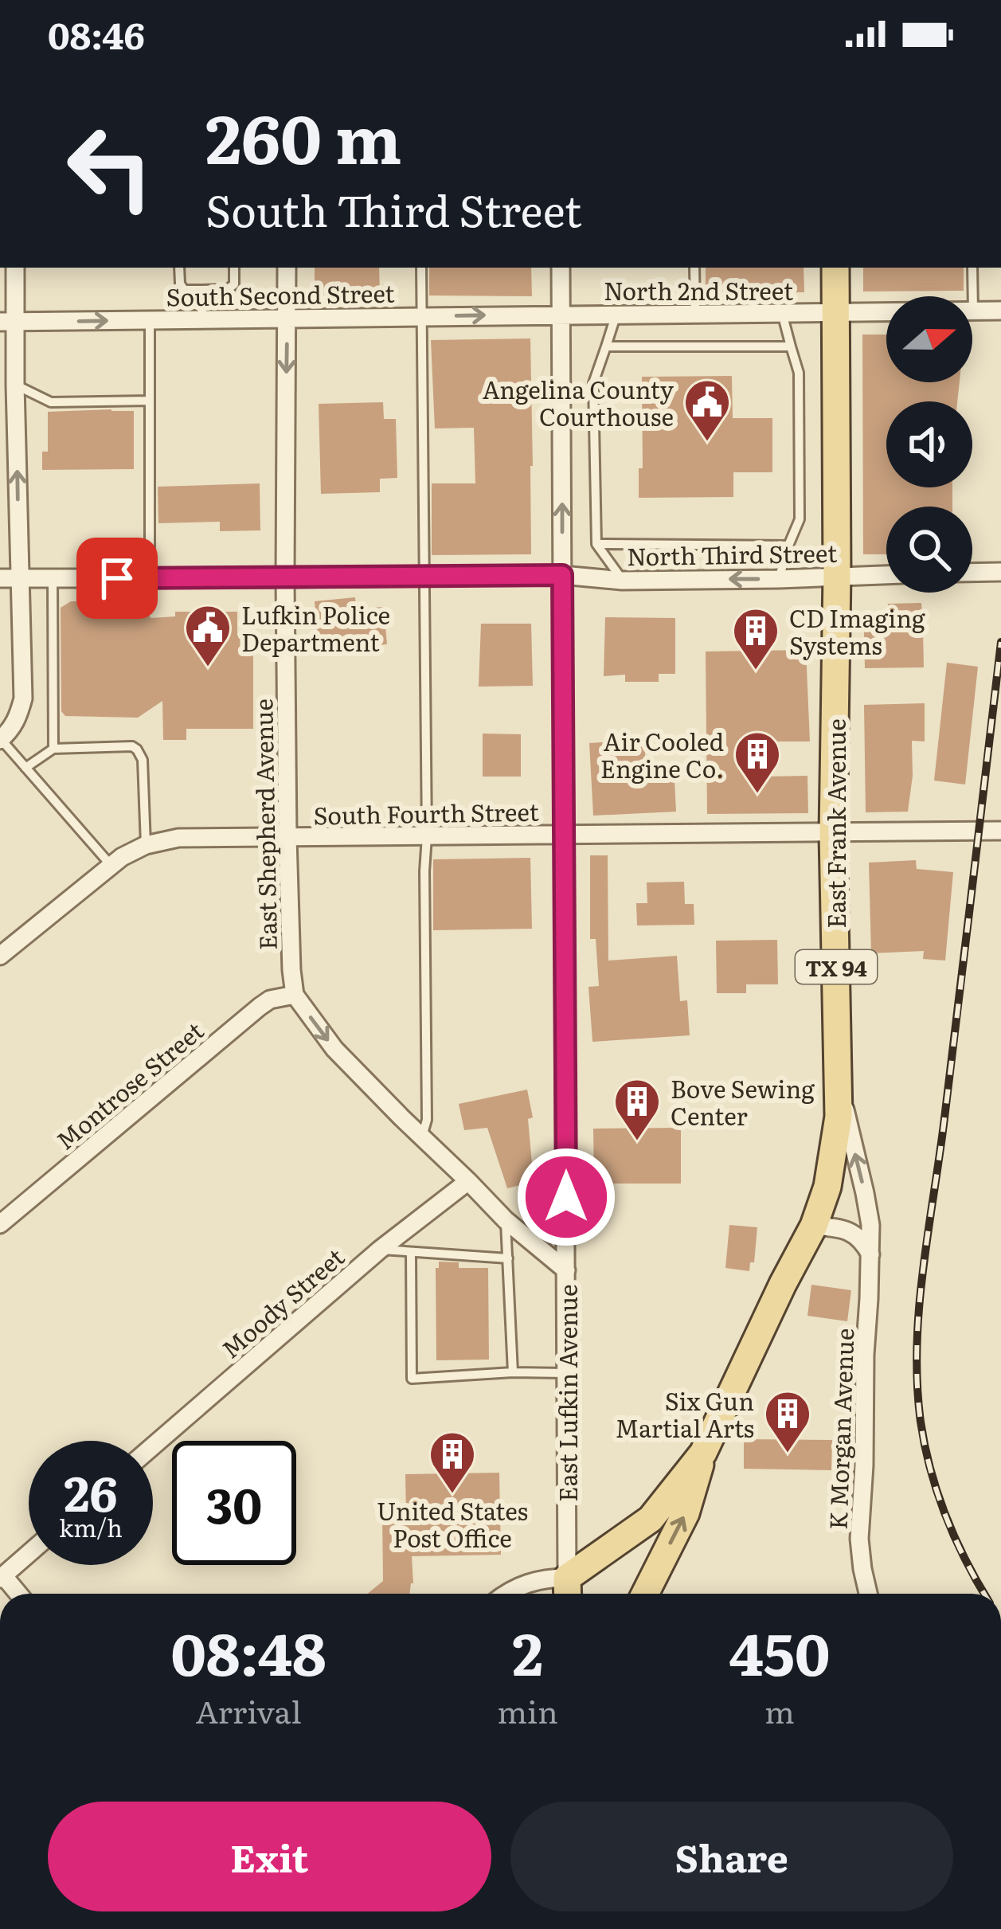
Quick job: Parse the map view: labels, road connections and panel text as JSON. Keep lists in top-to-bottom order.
{
  "streets": {
    "main road": ["East Frank Avenue", "TX 94"],
    "street": [
      "North 2nd Street",
      "South Second Street",
      "North Third Street",
      "South Fourth Street",
      "East Shepherd Avenue",
      "Montrose Street",
      "Moody Street",
      "East Lufkin Avenue",
      "K Morgan Avenue"
    ]
  },
  "crossings": [
    ["North 2nd Street", "South Second Street"],
    ["North 2nd Street", "East Frank Avenue"],
    ["North 2nd Street", "East Lufkin Avenue"],
    ["South Second Street", "East Shepherd Avenue"],
    ["South Second Street", "East Lufkin Avenue"],
    ["North Third Street", "East Frank Avenue"],
    ["North Third Street", "East Shepherd Avenue"],
    ["North Third Street", "East Lufkin Avenue"],
    ["South Fourth Street", "East Frank Avenue"],
    ["South Fourth Street", "East Shepherd Avenue"],
    ["South Fourth Street", "East Lufkin Avenue"],
    ["East Frank Avenue", "TX 94"],
    ["East Frank Avenue", "K Morgan Avenue"],
    ["East Shepherd Avenue", "Montrose Street"]
  ],
  "one_way": ["South Second Street", "East Shepherd Avenue"],
  "places": {
    "public building": ["Angelina County Courthouse", "Lufkin Police Department"],
    "building": [
      "CD Imaging Systems",
      "Air Cooled Engine Co.",
      "Bove Sewing Center",
      "Six Gun Martial Arts",
      "United States Post Office"
    ]
  },
  "north": "right",
  "page": {
    "status": "08:46",
    "turn": ["260 m", "South Third Street"],
    "speed": "26 km/h",
    "limit": "30",
    "eta": [
      "08:48",
      "Arrival",
      "2",
      "min",
      "450",
      "m"
    ],
    "buttons": ["Exit", "Share"]
  }
}
